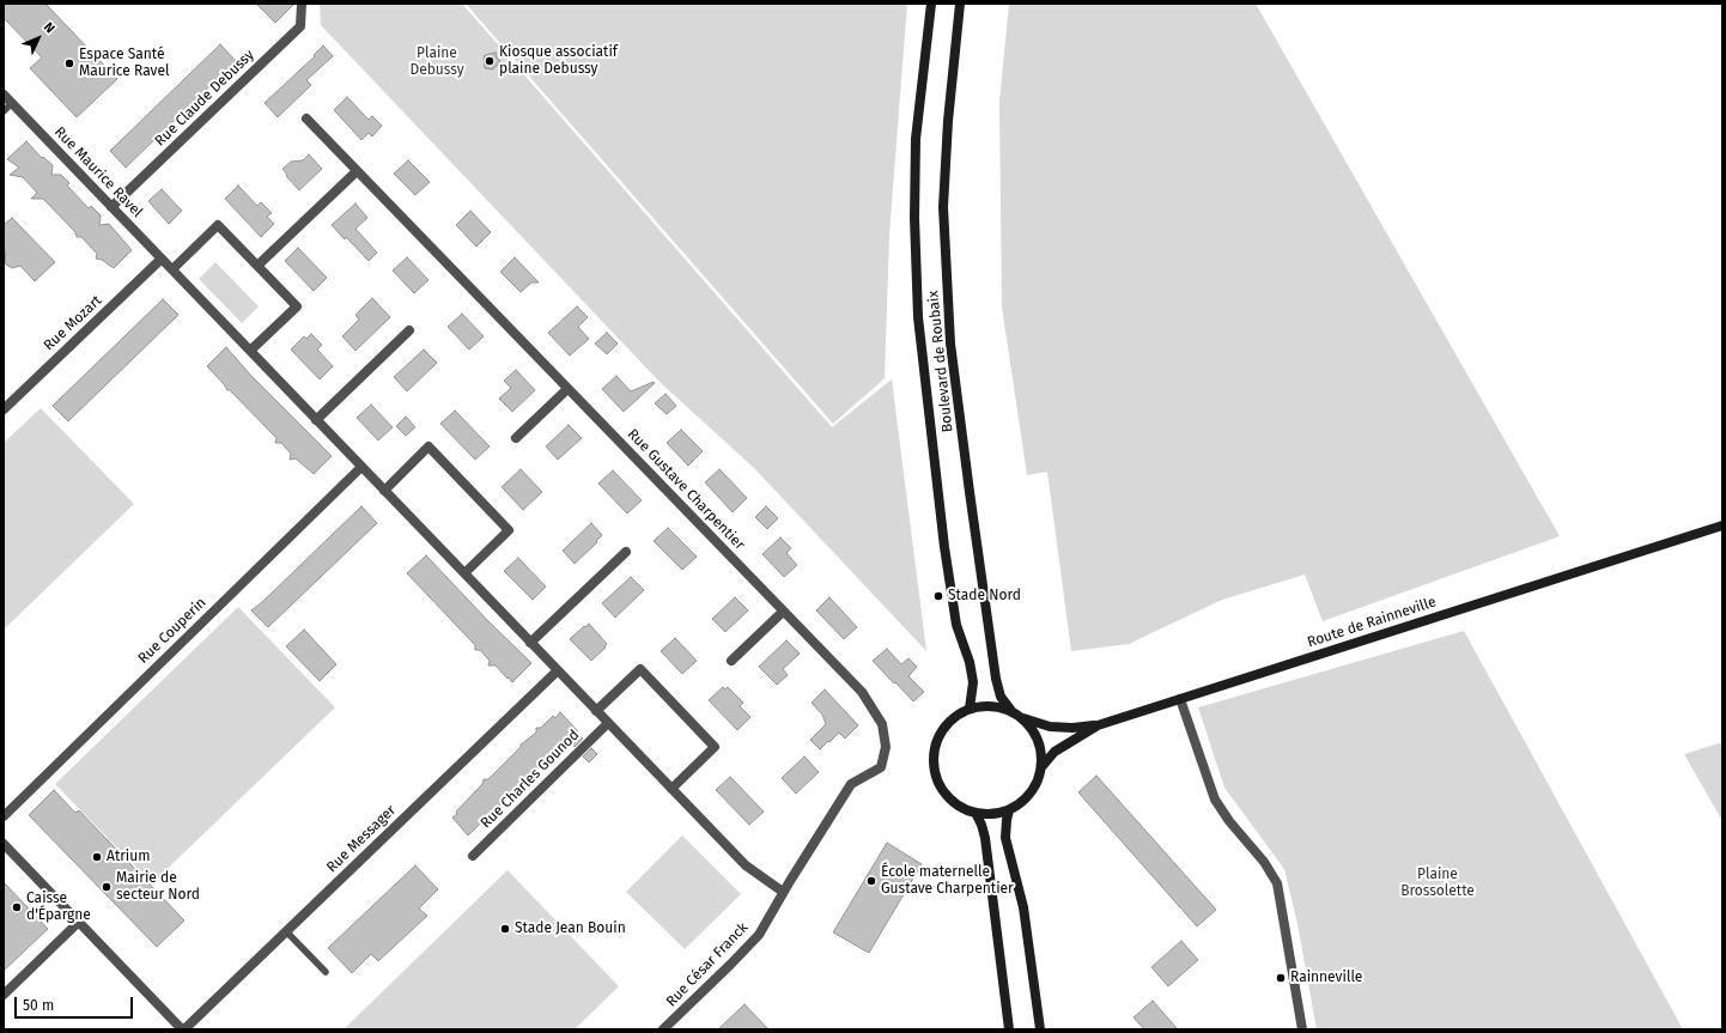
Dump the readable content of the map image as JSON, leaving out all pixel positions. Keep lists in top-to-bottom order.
{
  "streets": {
    "main road": ["Boulevard de Roubaix", "Route de Rainneville"],
    "street": [
      "Rue Claude Debussy",
      "Rue Maurice Ravel",
      "Rue Mozart",
      "Rue Gustave Charpentier",
      "Rue Couperin",
      "Rue Charles Gounod",
      "Rue Messager",
      "Rue César Franck"
    ]
  },
  "crossings": [
    ["Rue Claude Debussy", "Rue Maurice Ravel"],
    ["Rue Maurice Ravel", "Rue Mozart"],
    ["Rue Maurice Ravel", "Rue Gustave Charpentier"],
    ["Rue Maurice Ravel", "Rue Couperin"],
    ["Rue Maurice Ravel", "Rue Charles Gounod"],
    ["Rue Maurice Ravel", "Rue Messager"],
    ["Rue Maurice Ravel", "Rue César Franck"],
    ["Boulevard de Roubaix", "Route de Rainneville"],
    ["Rue Gustave Charpentier", "Rue César Franck"]
  ],
  "parks": ["Plaine Debussy", "Plaine Brossolette"],
  "places": [
    "Kiosque associatif plaine Debussy",
    "Espace Santé Maurice Ravel",
    "Stade Nord",
    "Atrium",
    "École maternelle Gustave Charpentier",
    "Mairie de secteur Nord",
    "Caisse d'Épargne",
    "Stade Jean Bouin",
    "Rainneville"
  ],
  "scale_bar": "50 m",
  "north": "top right"
}
